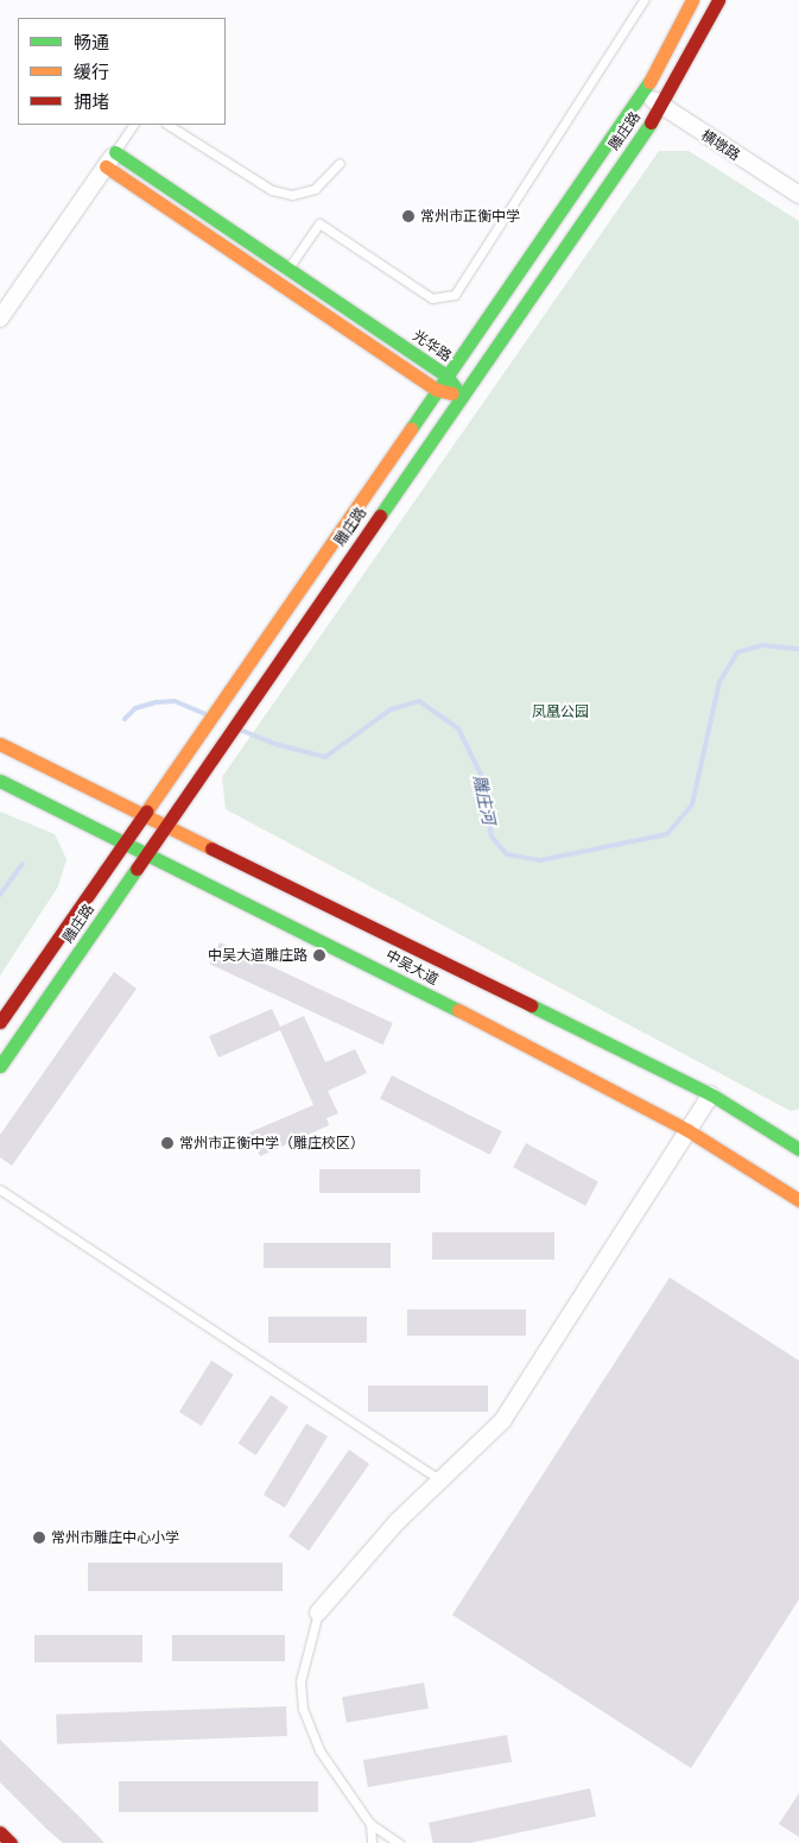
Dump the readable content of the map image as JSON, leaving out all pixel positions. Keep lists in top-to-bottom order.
{
  "streets": {
    "main road": ["雕庄路", "光华路", "中吴大道"],
    "street": ["横墩路"]
  },
  "crossings": [
    ["雕庄路", "横墩路"],
    ["雕庄路", "光华路"],
    ["雕庄路", "中吴大道"]
  ],
  "water": ["雕庄河"],
  "parks": ["凤凰公园"],
  "places": [
    "常州市正衡中学",
    "中吴大道雕庄路",
    "常州市正衡中学（雕庄校区）",
    "常州市雕庄中心小学"
  ],
  "legend": ["畅通", "缓行", "拥堵"]
}
